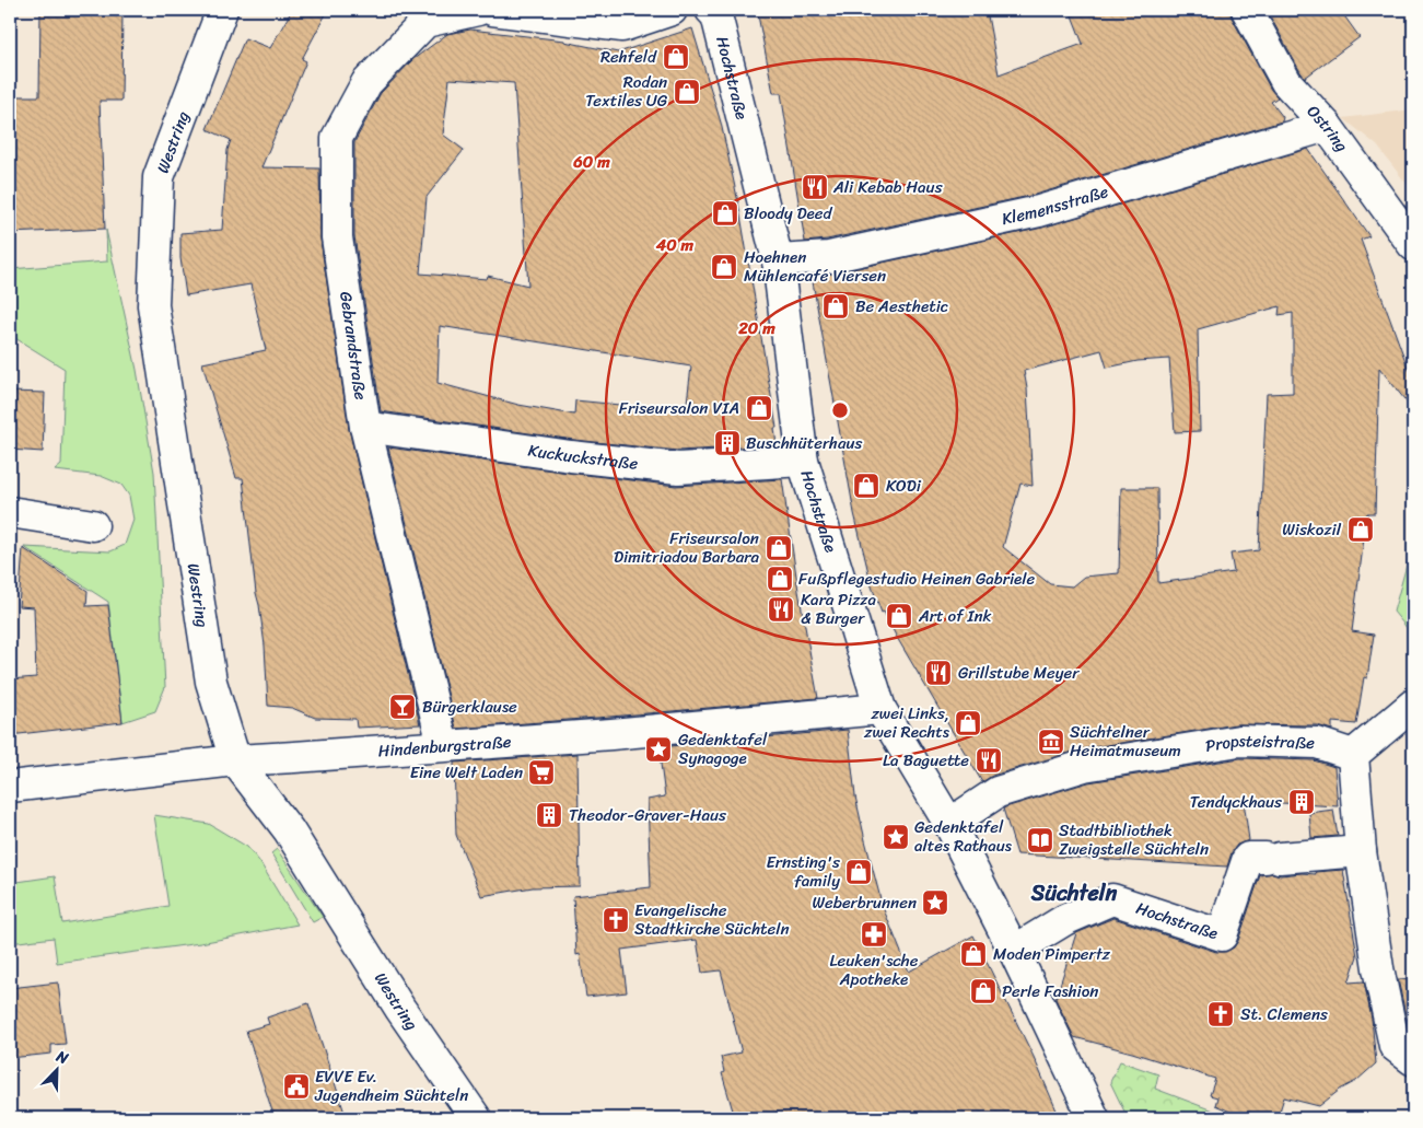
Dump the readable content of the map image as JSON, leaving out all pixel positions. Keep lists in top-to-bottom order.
{
  "streets": {
    "street": [
      "Hochstraße",
      "Ostring",
      "Westring",
      "Klemensstraße",
      "Gebrandstraße",
      "Kuckuckstraße",
      "Hindenburgstraße",
      "Propsteistraße"
    ]
  },
  "crossings": [
    ["Hochstraße", "Klemensstraße"],
    ["Hochstraße", "Kuckuckstraße"],
    ["Hochstraße", "Hindenburgstraße"],
    ["Hochstraße", "Propsteistraße"],
    ["Ostring", "Klemensstraße"],
    ["Westring", "Hindenburgstraße"],
    ["Gebrandstraße", "Kuckuckstraße"],
    ["Gebrandstraße", "Hindenburgstraße"]
  ],
  "districts": ["Süchteln"],
  "places": {
    "shop": [
      "Rehfeld",
      "Rodan Textiles UG",
      "Bloody Deed",
      "Hoehnen Mühlencafé Viersen",
      "Be Aesthetic",
      "Friseursalon VIA",
      "KODi",
      "Wiskozil",
      "Friseursalon Dimitriadou Barbara",
      "Fußpflegestudio Heinen Gabriele",
      "Art of Ink",
      "zwei Links, zwei Rechts",
      "Ernsting's family",
      "Moden Pimpertz",
      "Perle Fashion"
    ],
    "restaurant": [
      "Ali Kebab Haus",
      "Kara Pizza & Burger",
      "Grillstube Meyer",
      "La Baguette"
    ],
    "building": ["Buschhüterhaus", "Tendyckhaus", "Theodor-Graver-Haus"],
    "bar": ["Bürgerklause"],
    "museum": ["Süchtelner Heimatmuseum"],
    "place": ["Gedenktafel Synagoge", "Gedenktafel altes Rathaus", "Weberbrunnen"],
    "supermarket": ["Eine Welt Laden"],
    "library": ["Stadtbibliothek Zweigstelle Süchteln"],
    "church": ["Evangelische Stadtkirche Süchteln", "St. Clemens"],
    "pharmacy": ["Leuken'sche Apotheke"],
    "public building": ["EVVE Ev. Jugendheim Süchteln"]
  },
  "north": "top right",
  "rings": ["60 m", "40 m", "20 m"]
}
